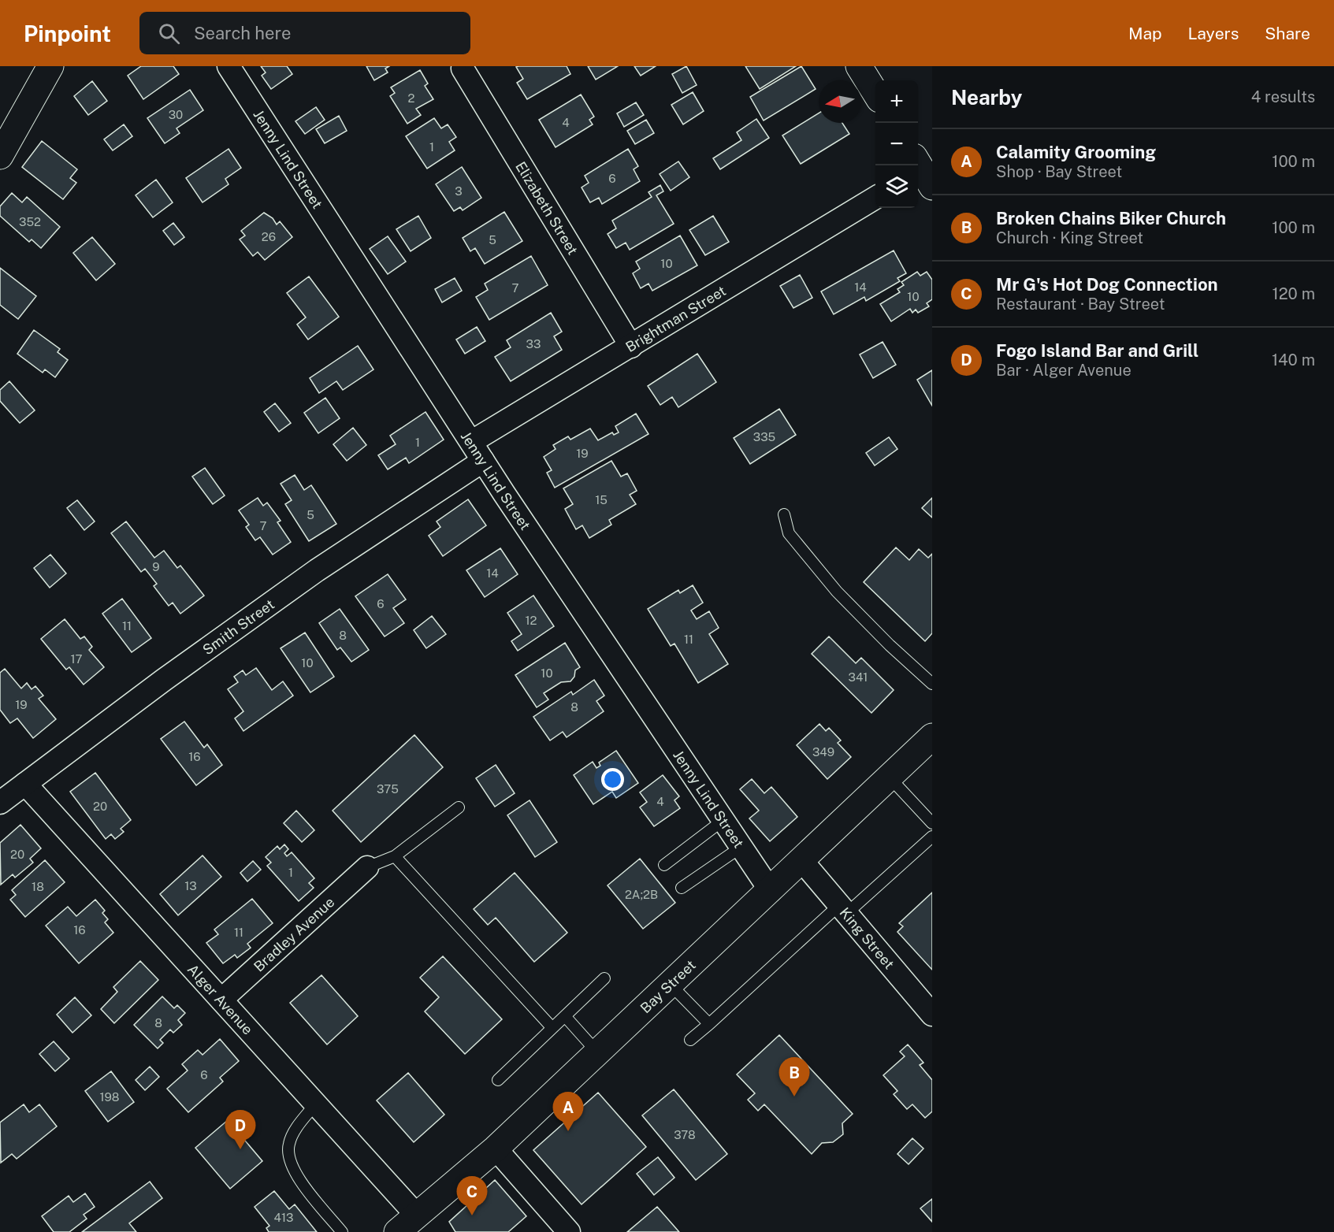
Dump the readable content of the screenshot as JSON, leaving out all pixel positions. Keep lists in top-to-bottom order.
{
  "streets": {
    "main road": ["Bay Street"],
    "street": [
      "Jenny Lind Street",
      "Elizabeth Street",
      "Brightman Street",
      "Smith Street",
      "Bradley Avenue",
      "King Street",
      "Alger Avenue"
    ]
  },
  "crossings": [
    ["Jenny Lind Street", "Brightman Street"],
    ["Jenny Lind Street", "Smith Street"],
    ["Jenny Lind Street", "Bay Street"],
    ["Elizabeth Street", "Brightman Street"],
    ["Brightman Street", "Smith Street"],
    ["Smith Street", "Alger Avenue"],
    ["Bradley Avenue", "Alger Avenue"],
    ["King Street", "Bay Street"],
    ["Bay Street", "Alger Avenue"]
  ],
  "house_numbers": [
    "2",
    "30",
    "4",
    "1",
    "6",
    "3",
    "352",
    "26",
    "5",
    "10",
    "14",
    "7",
    "10",
    "33",
    "335",
    "1",
    "19",
    "15",
    "5",
    "7",
    "9",
    "14",
    "6",
    "12",
    "11",
    "8",
    "11",
    "17",
    "10",
    "10",
    "341",
    "19",
    "8",
    "349",
    "16",
    "375",
    "4",
    "20",
    "20",
    "1",
    "13",
    "18",
    "2A;2B",
    "16",
    "11",
    "8",
    "6",
    "198",
    "378",
    "413"
  ],
  "north": "left",
  "page": {
    "header": "Pinpoint",
    "search": "Search here",
    "nav": ["Map", "Layers", "Share"],
    "heading": ["Nearby", "4 results"],
    "map_buttons": ["+", "−"],
    "list": [
      {
        "mark": "A",
        "name": "Calamity Grooming",
        "note": "Shop · Bay Street",
        "value": "100 m"
      },
      {
        "mark": "B",
        "name": "Broken Chains Biker Church",
        "note": "Church · King Street",
        "value": "100 m"
      },
      {
        "mark": "C",
        "name": "Mr G's Hot Dog Connection",
        "note": "Restaurant · Bay Street",
        "value": "120 m"
      },
      {
        "mark": "D",
        "name": "Fogo Island Bar and Grill",
        "note": "Bar · Alger Avenue",
        "value": "140 m"
      }
    ],
    "pins": [
      "B",
      "A",
      "D",
      "C"
    ]
  }
}
